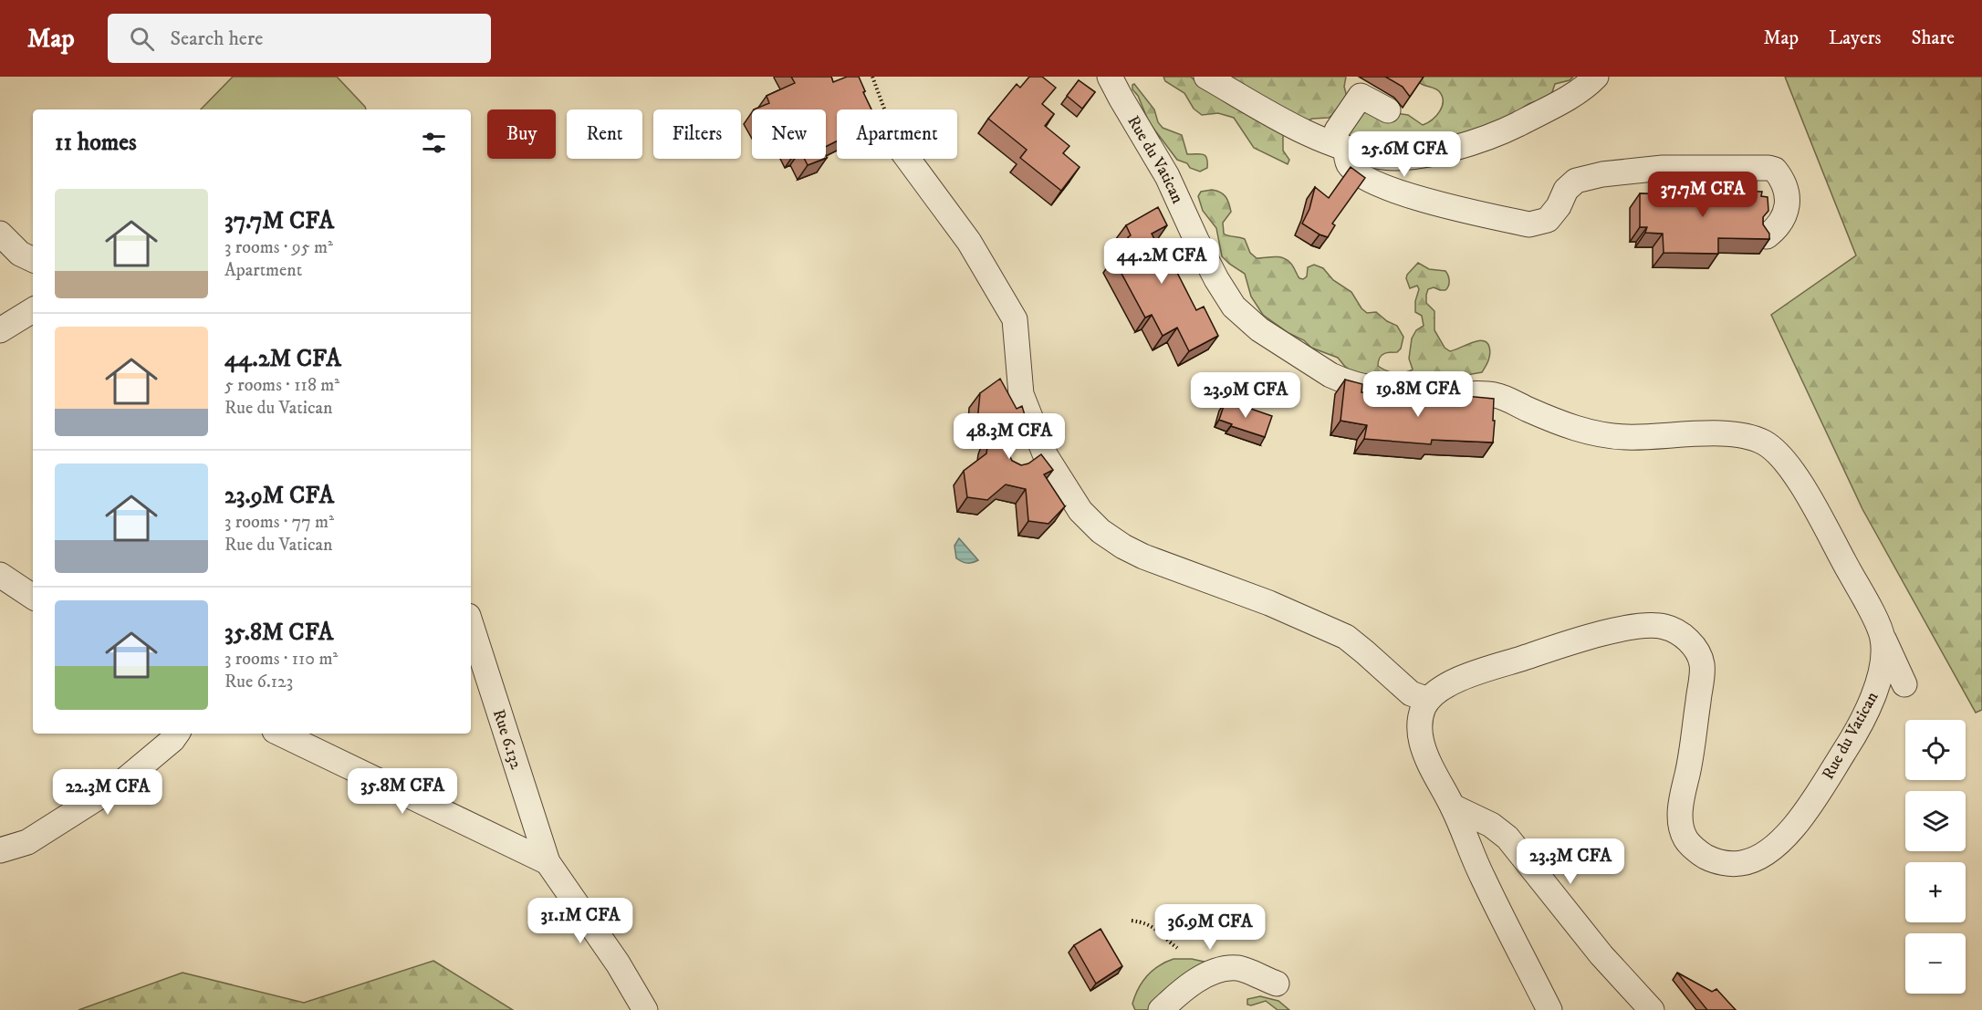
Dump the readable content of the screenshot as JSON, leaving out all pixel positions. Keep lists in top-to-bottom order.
{
  "streets": {
    "street": ["Rue du Vatican", "Rue 6.132"]
  },
  "page": {
    "header": "Map",
    "search": "Search here",
    "nav": ["Map", "Layers", "Share"],
    "chip": [
      "Buy",
      "Rent",
      "Filters",
      "New",
      "Apartment"
    ],
    "heading": "11 homes",
    "price": [
      "25.6M CFA",
      "37.7M CFA",
      "44.2M CFA",
      "19.8M CFA",
      "23.9M CFA",
      "48.3M CFA",
      "35.8M CFA",
      "22.3M CFA",
      "23.3M CFA",
      "31.1M CFA",
      "36.9M CFA"
    ],
    "list": [
      {
        "name": "37.7M CFA",
        "note": "3 rooms · 95 m² · Apartment"
      },
      {
        "name": "44.2M CFA",
        "note": "5 rooms · 118 m² · Rue du Vatican"
      },
      {
        "name": "23.9M CFA",
        "note": "3 rooms · 77 m² · Rue du Vatican"
      },
      {
        "name": "35.8M CFA",
        "note": "3 rooms · 110 m² · Rue 6.123"
      }
    ],
    "map_buttons": ["+", "−"]
  }
}
